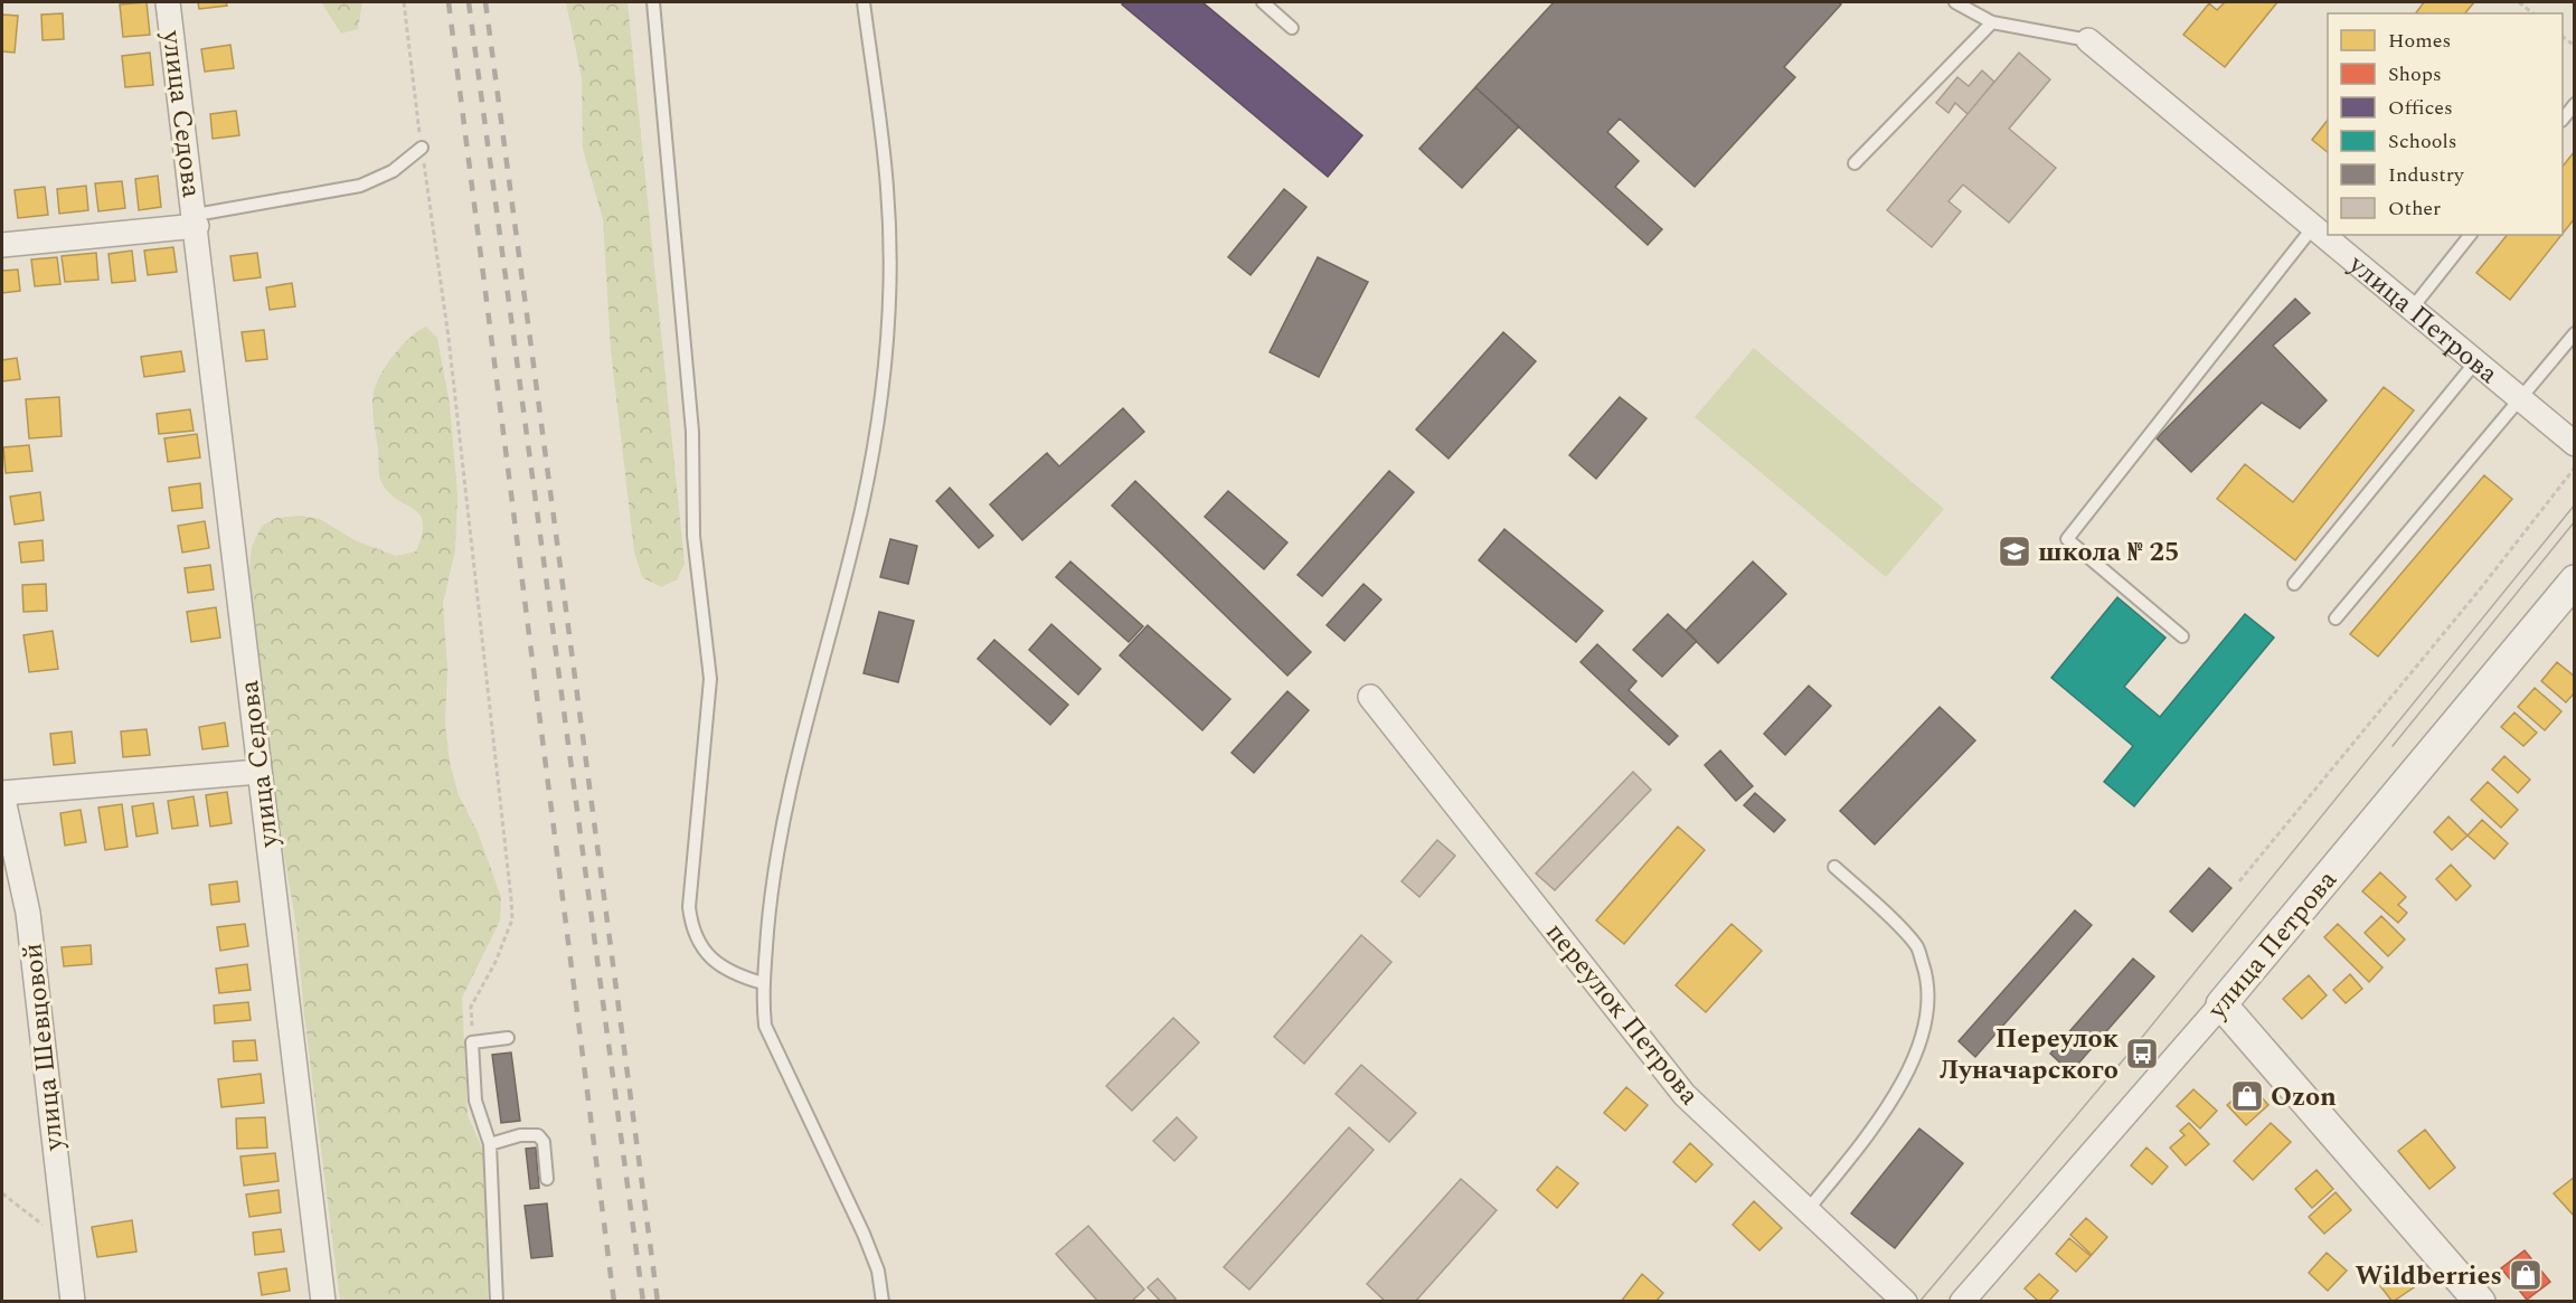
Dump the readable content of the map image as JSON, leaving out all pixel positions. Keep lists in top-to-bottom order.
{
  "streets": {
    "street": [
      "улица Седова",
      "улица Петрова",
      "переулок Петрова",
      "улица Шевцовой"
    ]
  },
  "places": {
    "school or university": ["школа № 25"],
    "bus stop": ["Переулок Луначарского"],
    "shop": ["Ozon", "Wildberries"]
  },
  "legend": [
    "Homes",
    "Shops",
    "Offices",
    "Schools",
    "Industry",
    "Other"
  ]
}
